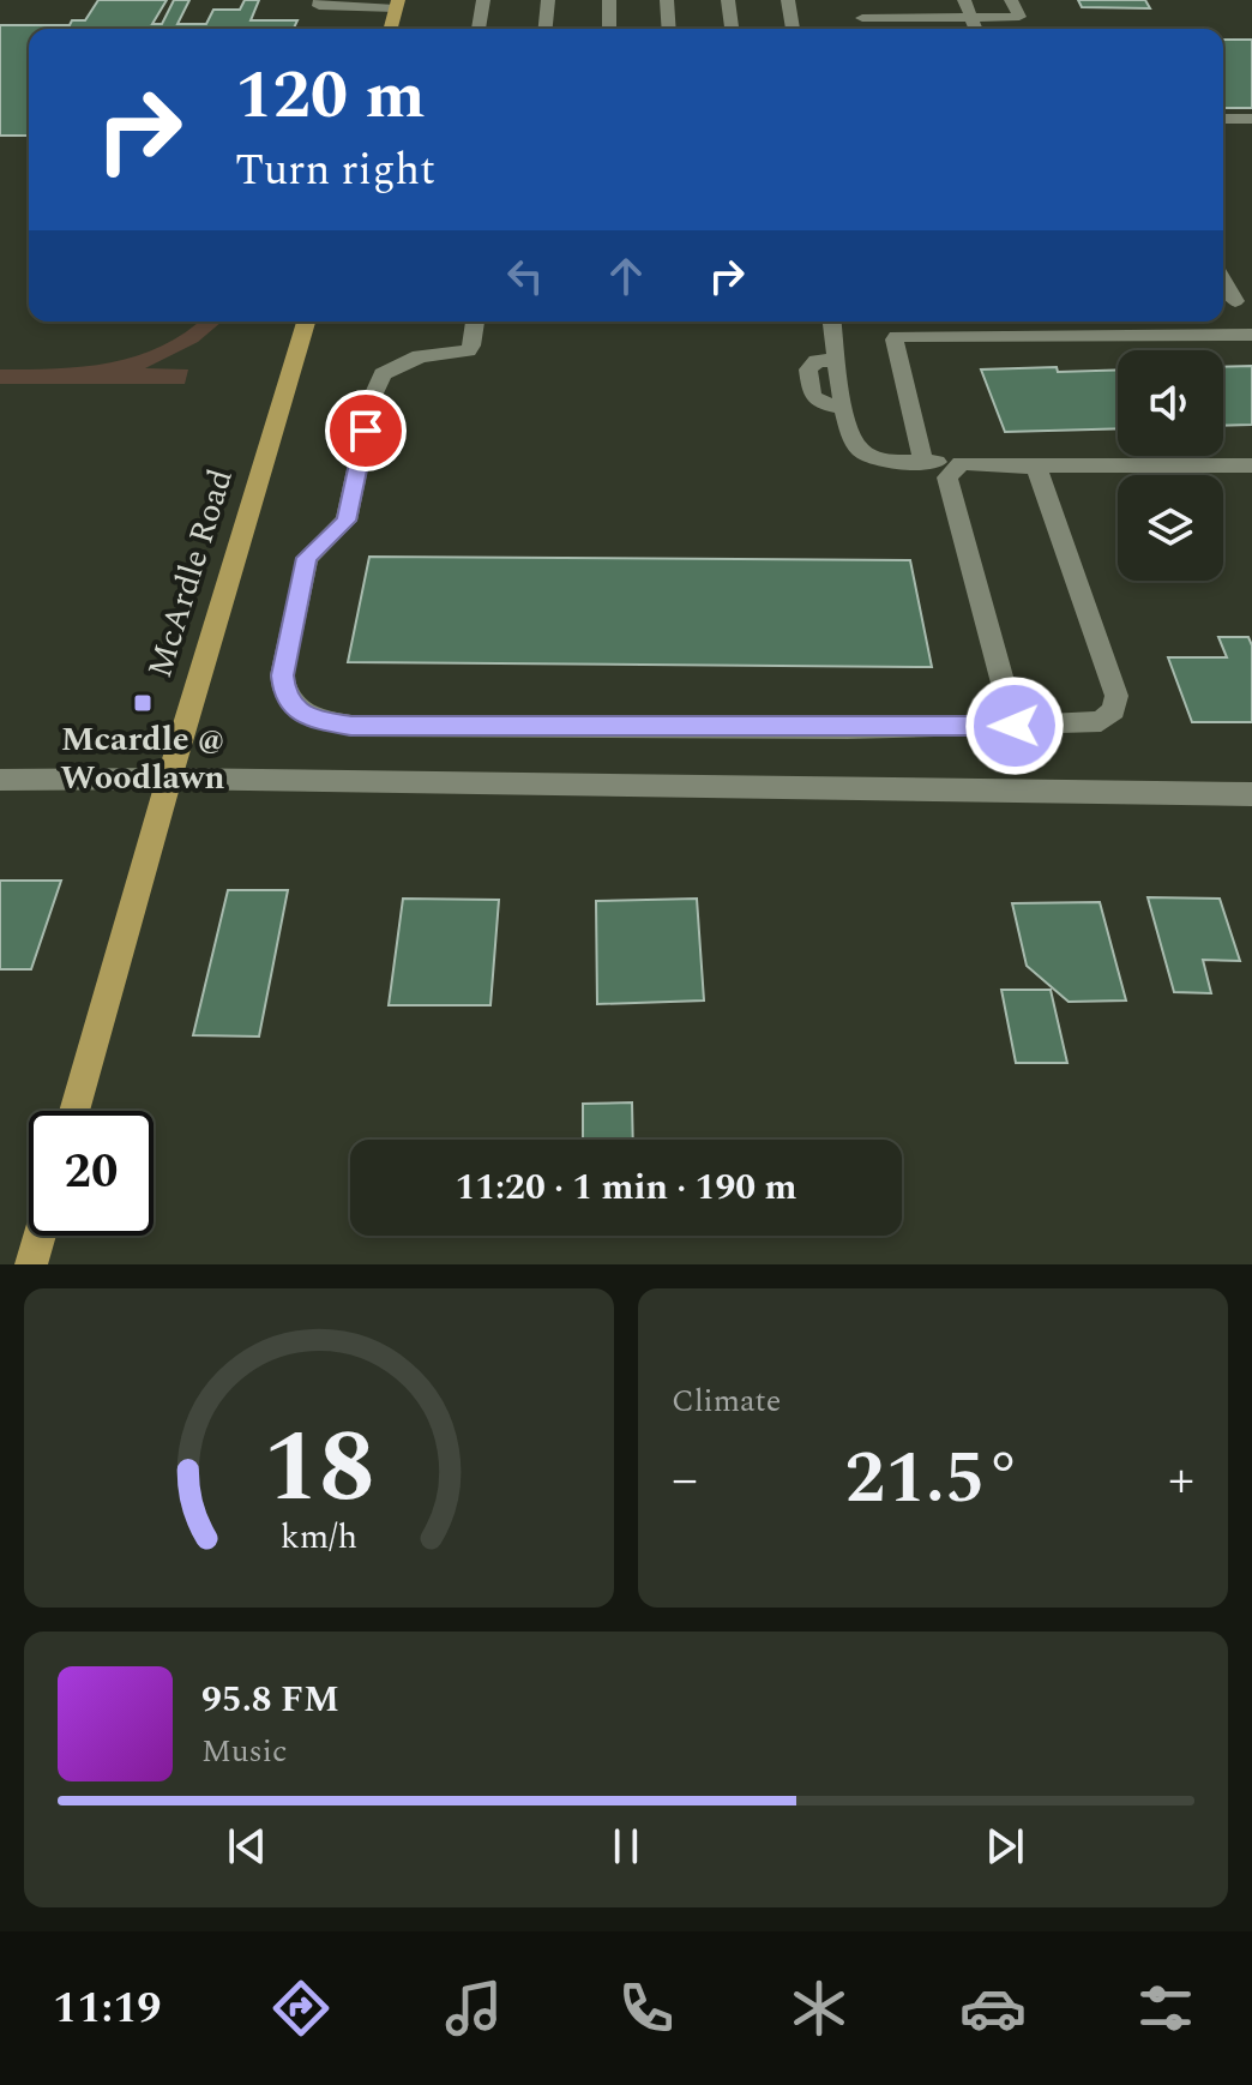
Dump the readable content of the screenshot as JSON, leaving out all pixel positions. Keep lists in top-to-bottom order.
{
  "streets": {
    "main road": ["McArdle Road"]
  },
  "places": {
    "transit": ["Mcardle @ Woodlawn"]
  },
  "page": {
    "turn": ["120 m", "Turn right"],
    "limit": "20",
    "trip": "11:20 · 1 min · 190 m",
    "tile": "Climate",
    "heat": ["−", "21.5°", "+"],
    "song": ["95.8 FM", "Music"],
    "tabs": "11:19",
    "gauge": ["18", "km/h"]
  }
}
